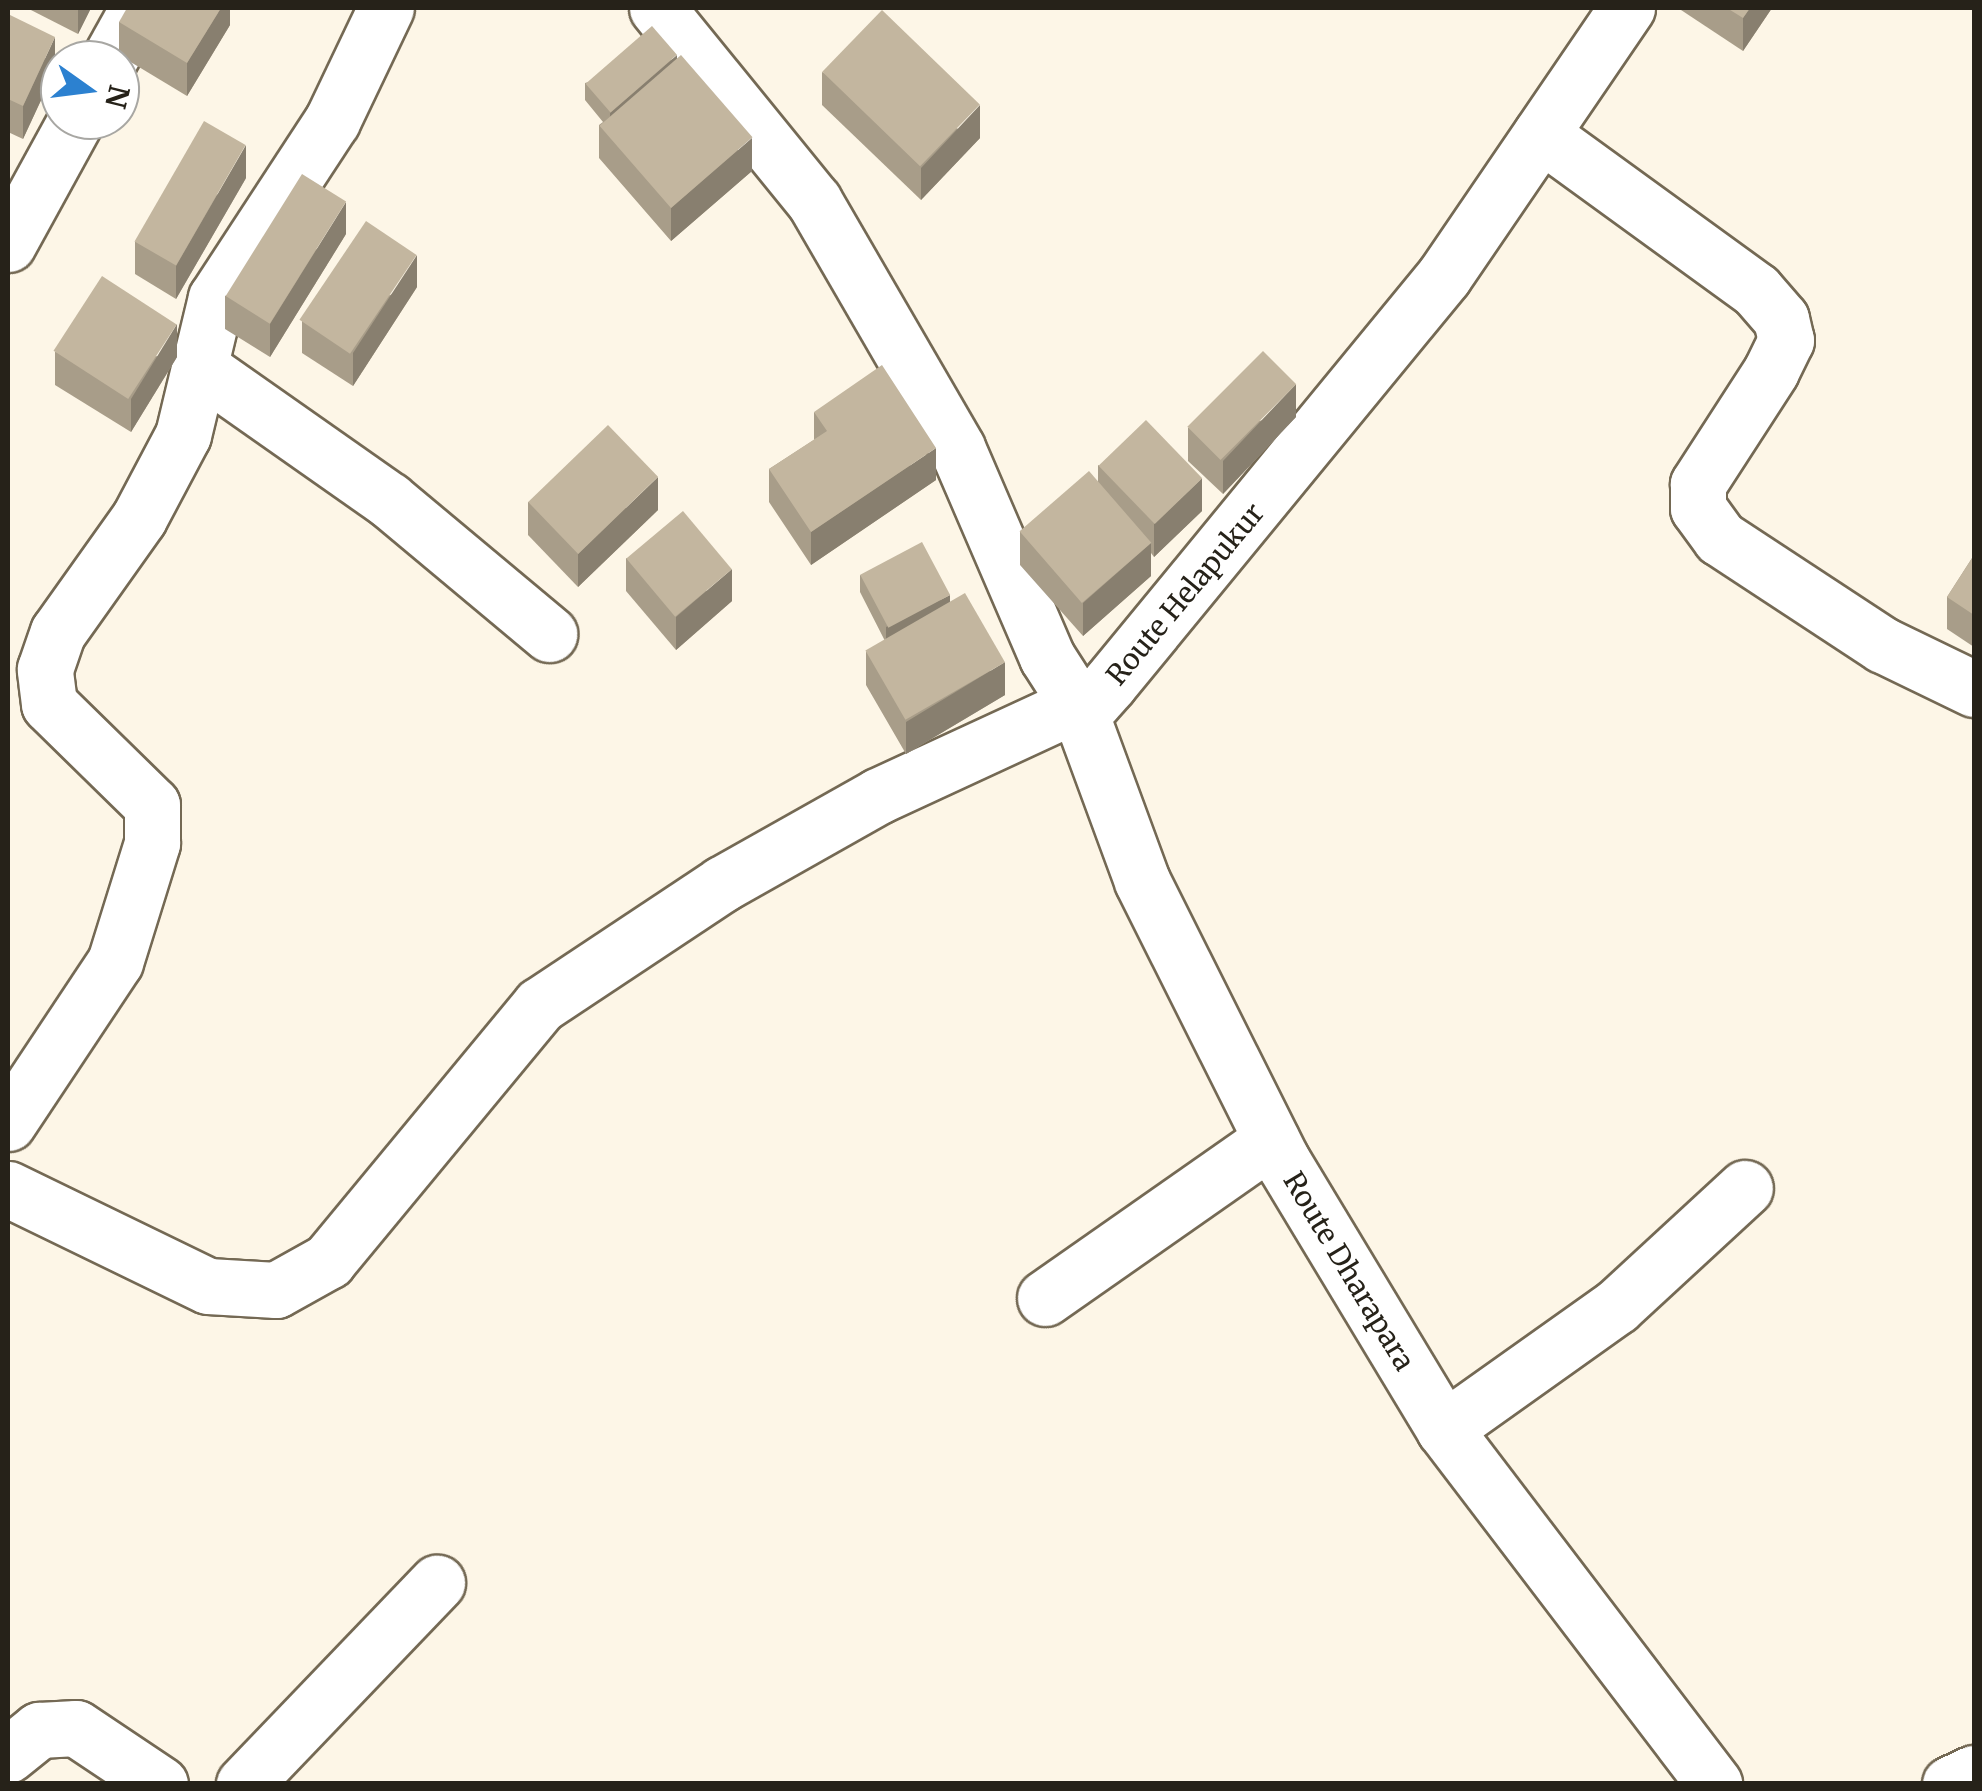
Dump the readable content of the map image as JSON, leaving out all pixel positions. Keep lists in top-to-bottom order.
{
  "streets": {
    "street": ["Route Helapukur", "Route Dharapara"]
  },
  "crossings": [
    ["Route Helapukur", "Route Dharapara"]
  ],
  "north": "right"
}
